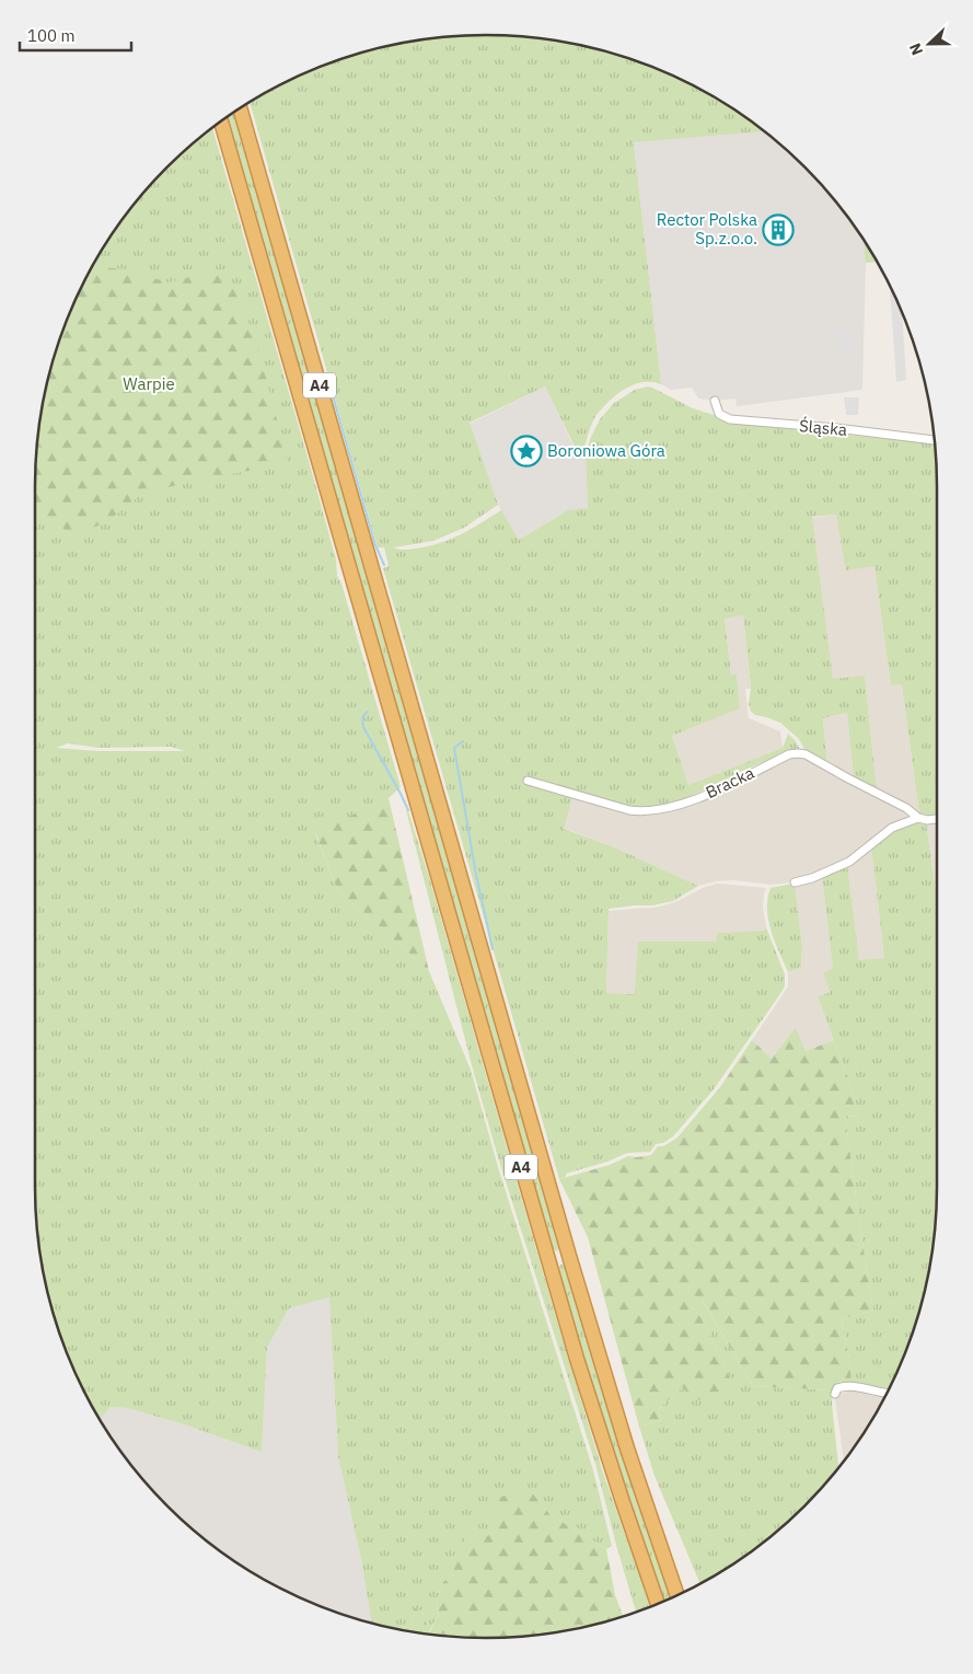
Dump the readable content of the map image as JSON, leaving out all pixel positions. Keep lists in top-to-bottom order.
{
  "streets": {
    "highway": ["A4"],
    "street": ["Śląska", "Bracka"]
  },
  "parks": ["Warpie"],
  "places": {
    "building": ["Rector Polska Sp.z.o.o."],
    "place": ["Boroniowa Góra"]
  },
  "scale_bar": "100 m",
  "north": "left"
}
